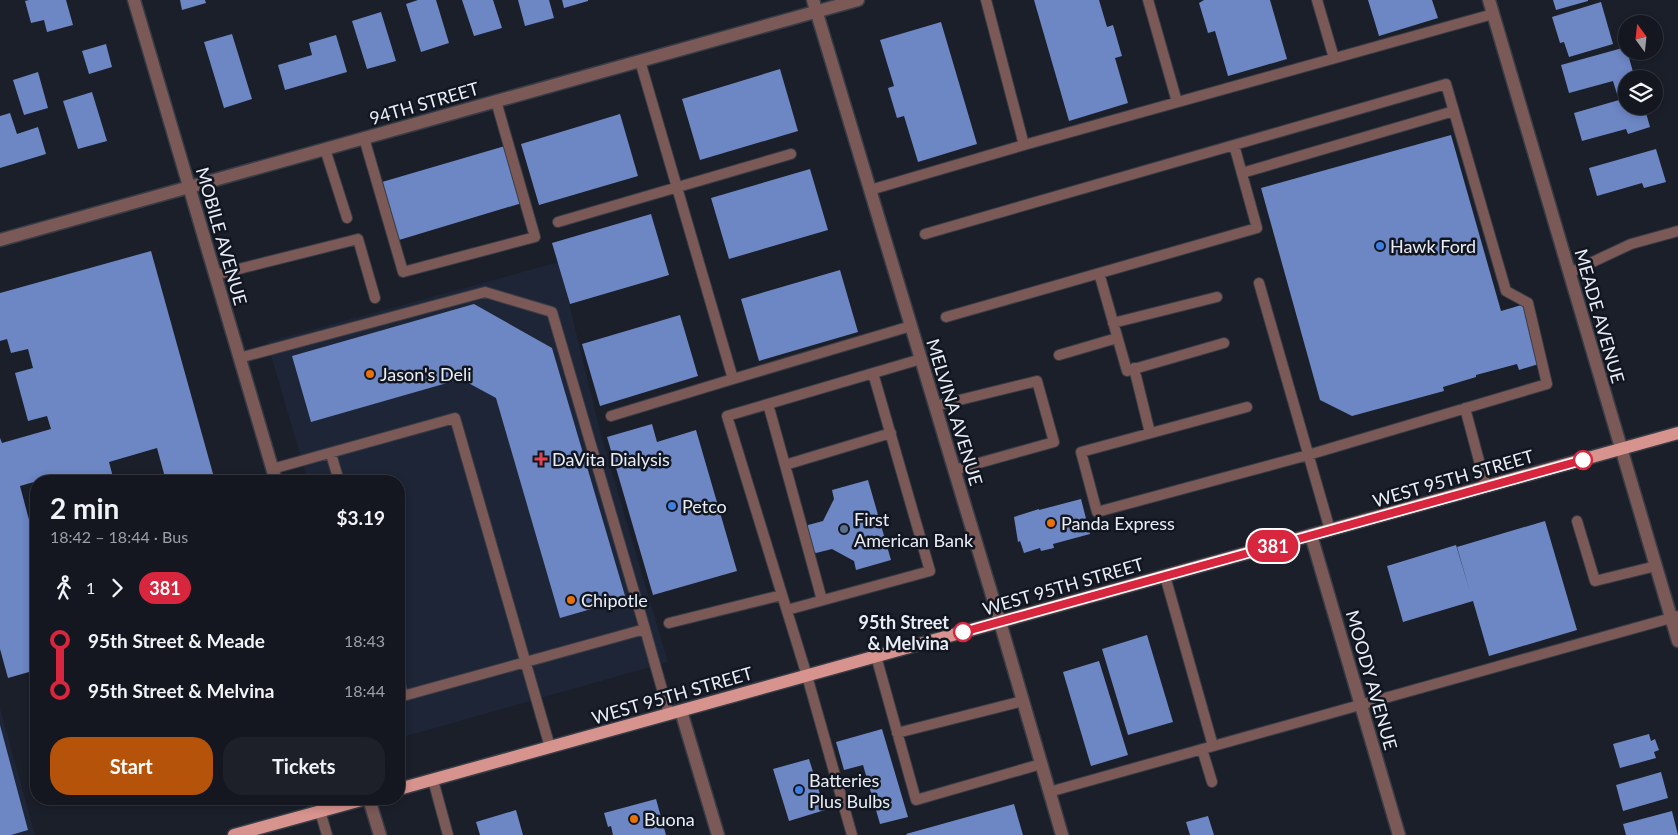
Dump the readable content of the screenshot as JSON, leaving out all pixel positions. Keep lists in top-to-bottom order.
{
  "streets": {
    "main road": ["WEST 95TH STREET"],
    "street": [
      "94TH STREET",
      "MOBILE AVENUE",
      "MEADE AVENUE",
      "MELVINA AVENUE",
      "MOODY AVENUE"
    ]
  },
  "crossings": [
    ["94TH STREET", "MOBILE AVENUE"],
    ["94TH STREET", "MELVINA AVENUE"],
    ["MEADE AVENUE", "WEST 95TH STREET"],
    ["MELVINA AVENUE", "WEST 95TH STREET"],
    ["WEST 95TH STREET", "MOODY AVENUE"]
  ],
  "places": {
    "other": [
      "Hawk Ford",
      "Jason's Deli",
      "Petco",
      "Panda Express",
      "First American Bank",
      "Chipotle",
      "95th Street & Melvina",
      "Batteries Plus Bulbs",
      "Buona"
    ],
    "health": ["DaVita Dialysis"]
  },
  "lines": ["bus line 381"],
  "north": "top",
  "page": {
    "on_map": "381",
    "heading": ["2 min", "18:42 – 18:44 · Bus", "$3.19"],
    "legs": ["1", "381"],
    "list": [
      {
        "name": "95th Street & Meade",
        "value": "18:43"
      },
      {
        "name": "95th Street & Melvina",
        "value": "18:44"
      }
    ],
    "buttons": ["Start", "Tickets"]
  }
}
